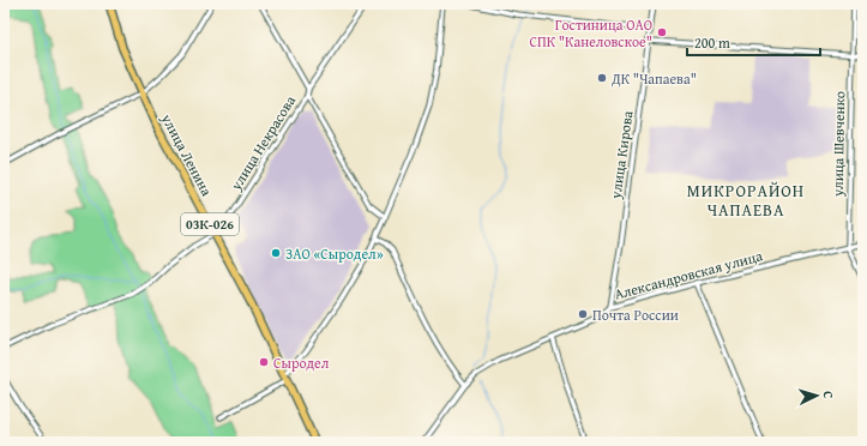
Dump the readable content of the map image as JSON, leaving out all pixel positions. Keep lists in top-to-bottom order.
{
  "streets": {
    "main road": ["улица Ленина", "03К-026"],
    "street": [
      "улица Некрасова",
      "улица Шевченко",
      "улица Кирова",
      "Александровская улица"
    ]
  },
  "crossings": [
    ["улица Некрасова", "улица Ленина"],
    ["улица Шевченко", "Александровская улица"],
    ["улица Кирова", "Александровская улица"]
  ],
  "districts": ["МИКРОРАЙОН ЧАПАЕВА"],
  "places": [
    "Гостиница ОАО СПК \"Канеловское\"",
    "ДК \"Чапаева\"",
    "ЗАО «Сыродел»",
    "Почта России",
    "Сыродел"
  ],
  "scale_bar": "200 m",
  "north": "right"
}
